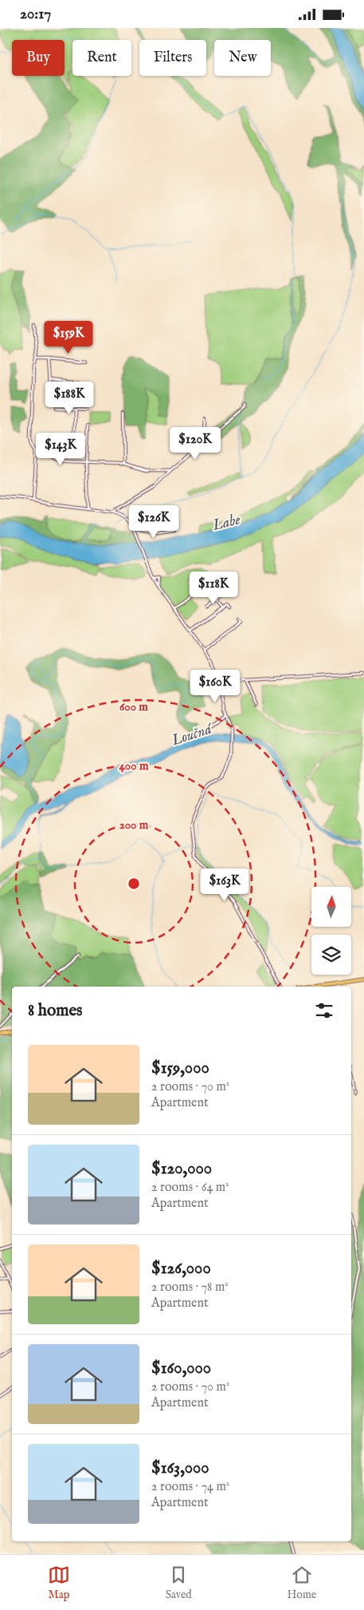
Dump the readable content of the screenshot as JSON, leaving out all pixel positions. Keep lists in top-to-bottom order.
{
  "water": ["Labe", "Loučná"],
  "north": "top",
  "page": {
    "status": "20:17",
    "chip": [
      "Buy",
      "Rent",
      "Filters",
      "New"
    ],
    "price": [
      "$159K",
      "$188K",
      "$120K",
      "$143K",
      "$126K",
      "$118K",
      "$160K",
      "$163K"
    ],
    "heading": "8 homes",
    "list": [
      {
        "name": "$159,000",
        "note": "2 rooms · 70 m² · Apartment"
      },
      {
        "name": "$120,000",
        "note": "2 rooms · 64 m² · Apartment"
      },
      {
        "name": "$126,000",
        "note": "2 rooms · 78 m² · Apartment"
      },
      {
        "name": "$160,000",
        "note": "2 rooms · 70 m² · Apartment"
      },
      {
        "name": "$163,000",
        "note": "2 rooms · 74 m² · Apartment"
      }
    ],
    "tabs": ["Map", "Saved", "Home"]
  },
  "rings": ["600 m", "400 m", "200 m"]
}
